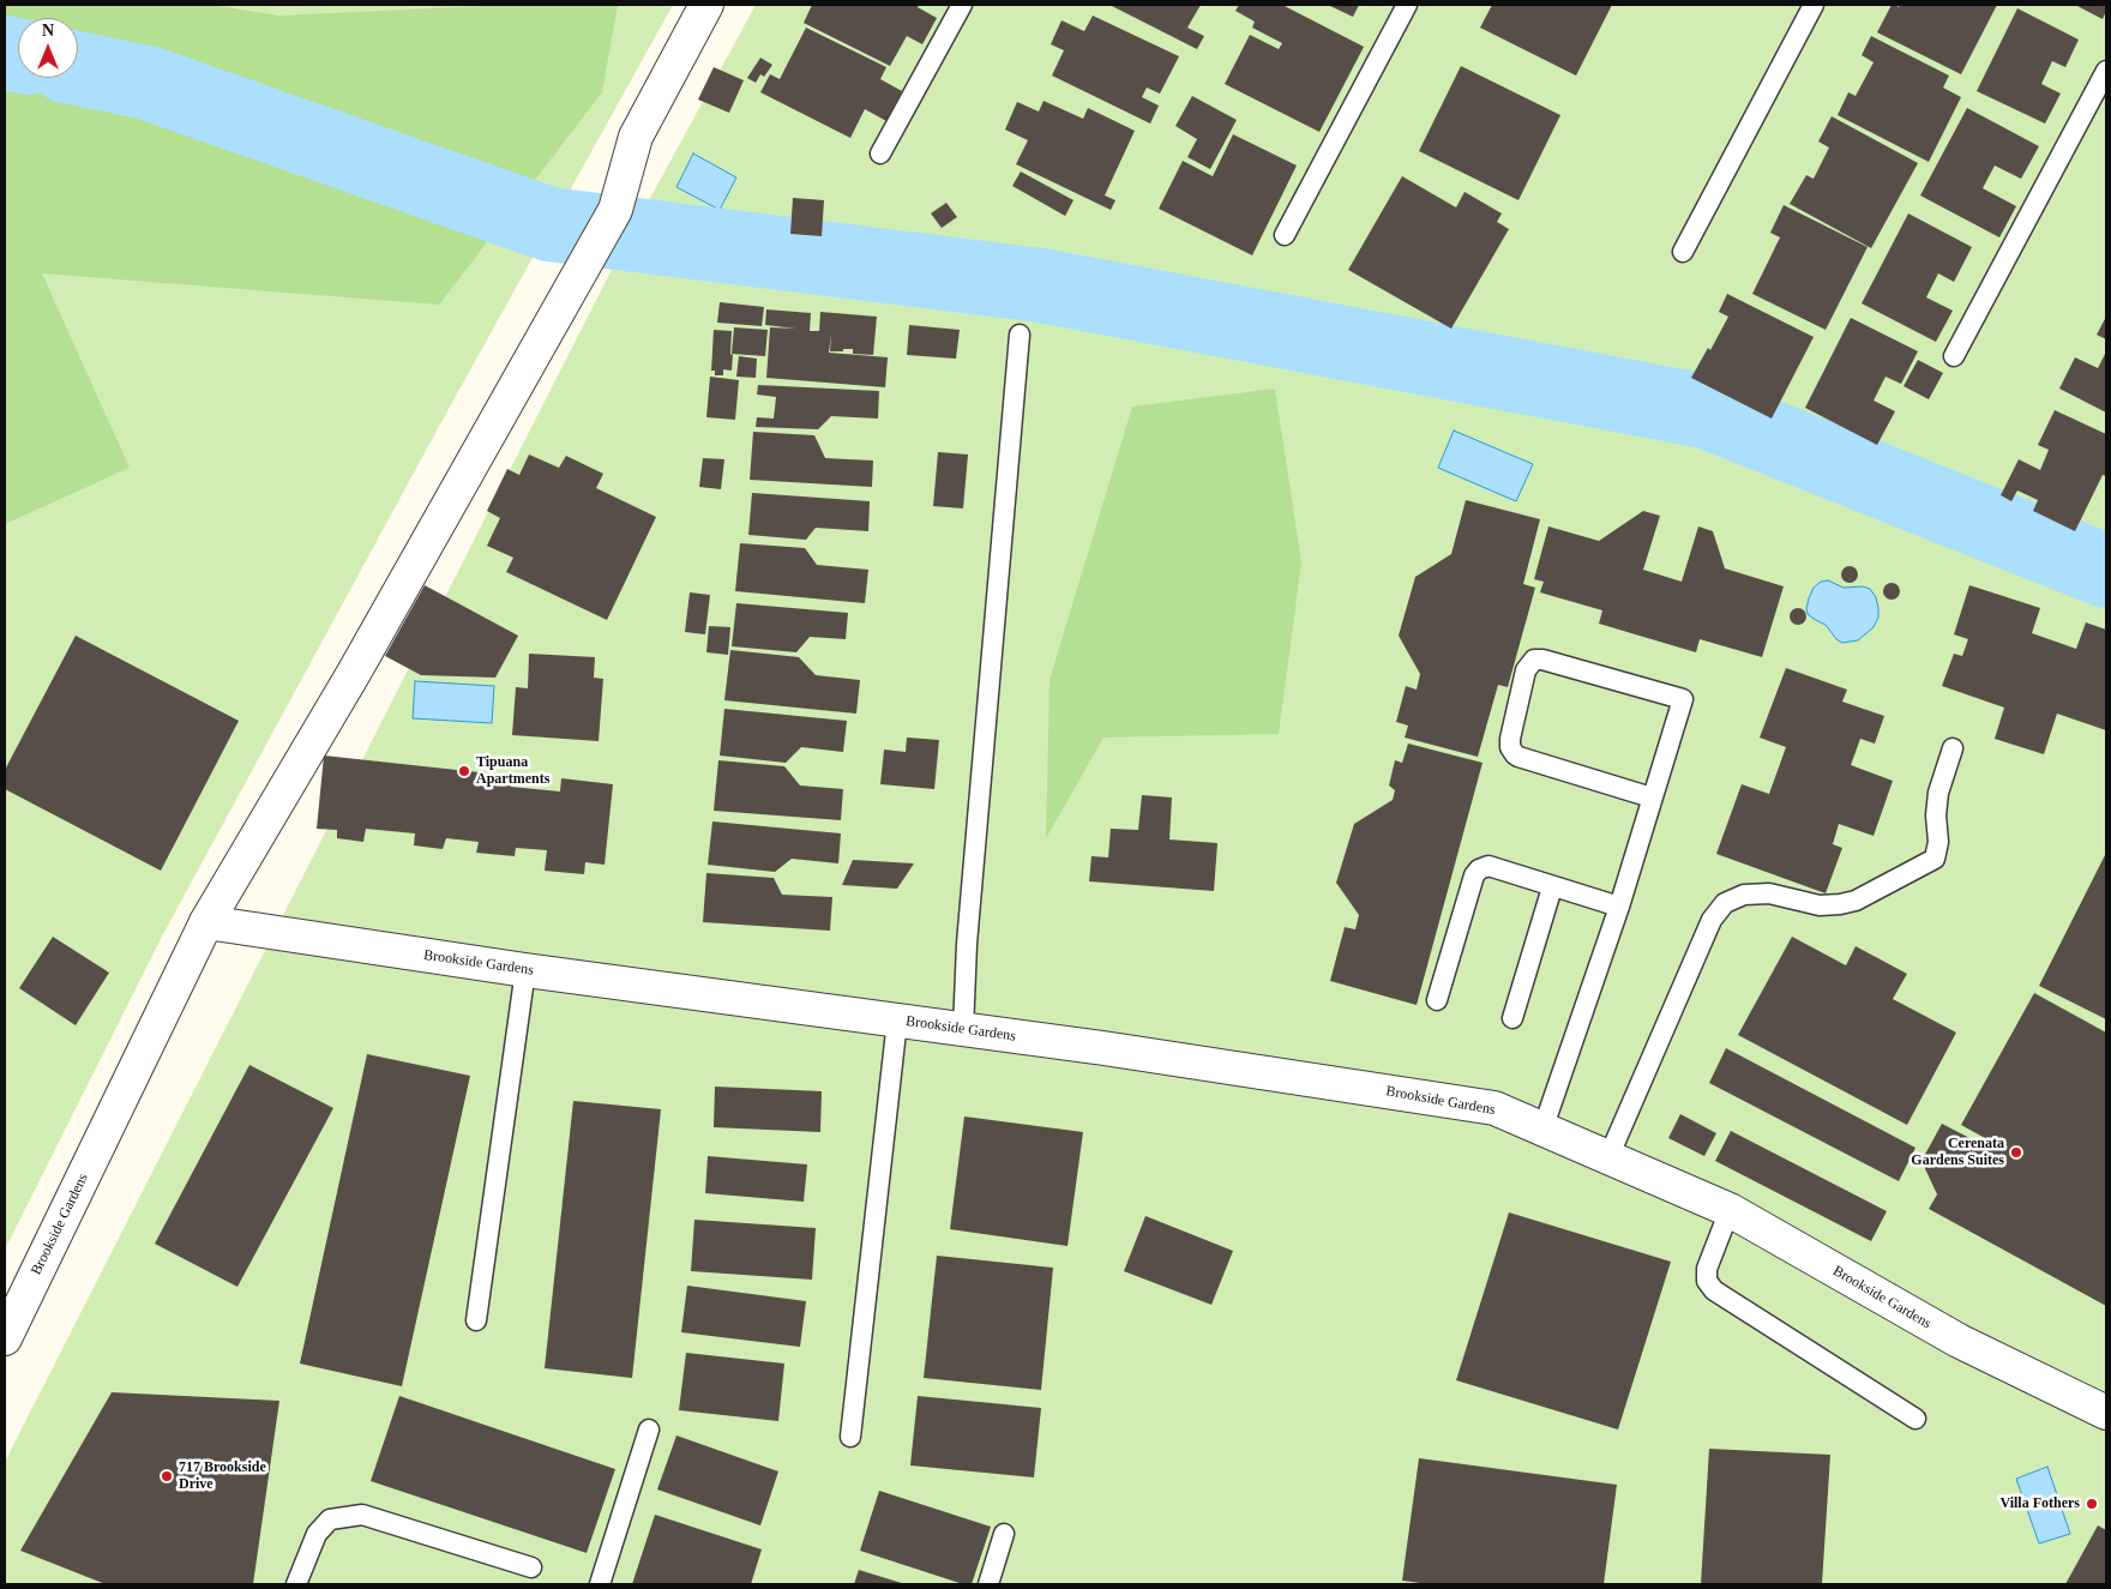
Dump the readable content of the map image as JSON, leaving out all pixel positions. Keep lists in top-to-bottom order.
{
  "streets": {
    "street": ["Brookside Gardens"]
  },
  "places": [
    "Tipuana Apartments",
    "Cerenata Gardens Suites",
    "717 Brookside Drive",
    "Villa Fothers"
  ],
  "north": "top"
}
